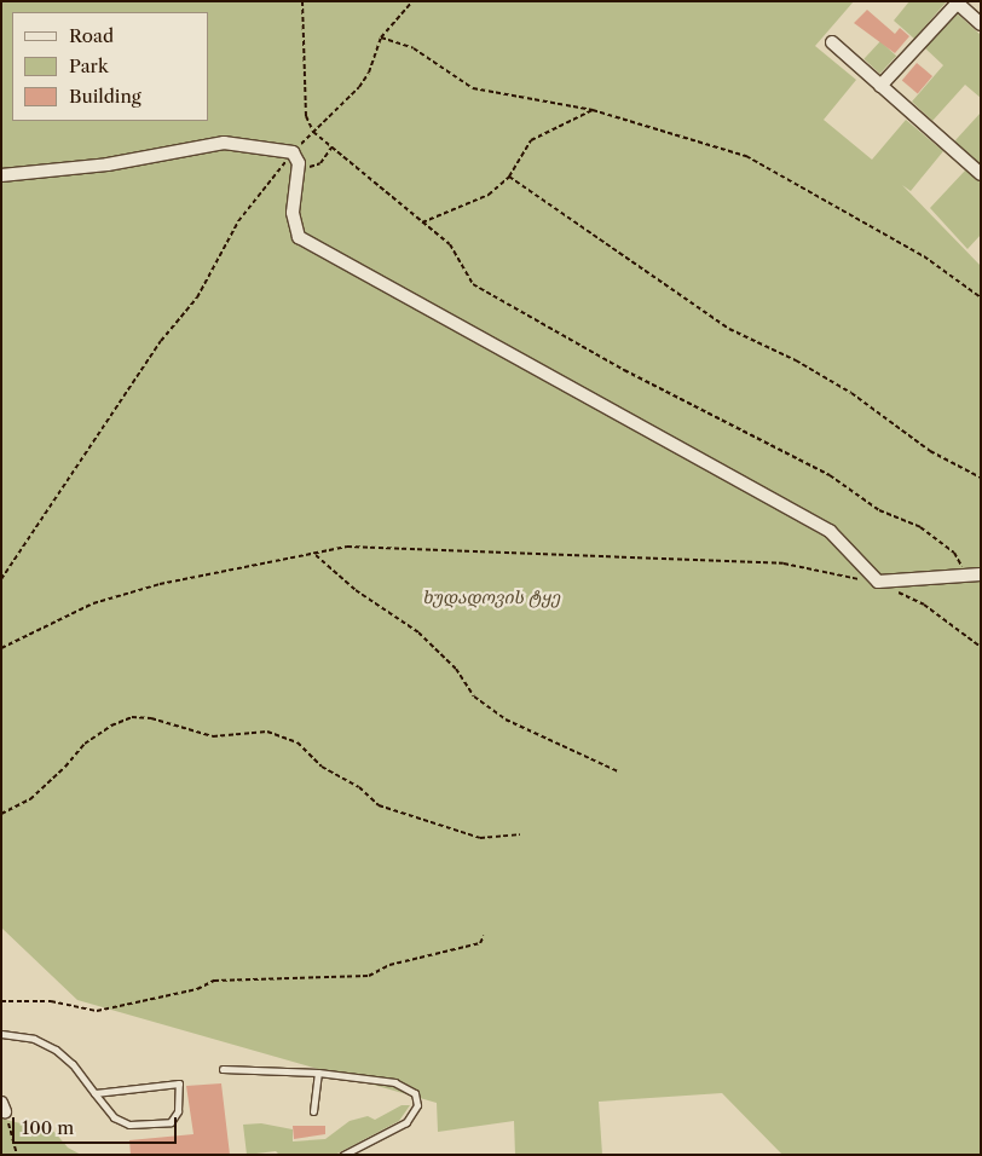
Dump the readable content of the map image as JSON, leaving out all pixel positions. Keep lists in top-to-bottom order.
{
  "parks": ["ხუდადოვის ტყე"],
  "legend": ["Road", "Park", "Building"],
  "scale_bar": "100 m"
}
